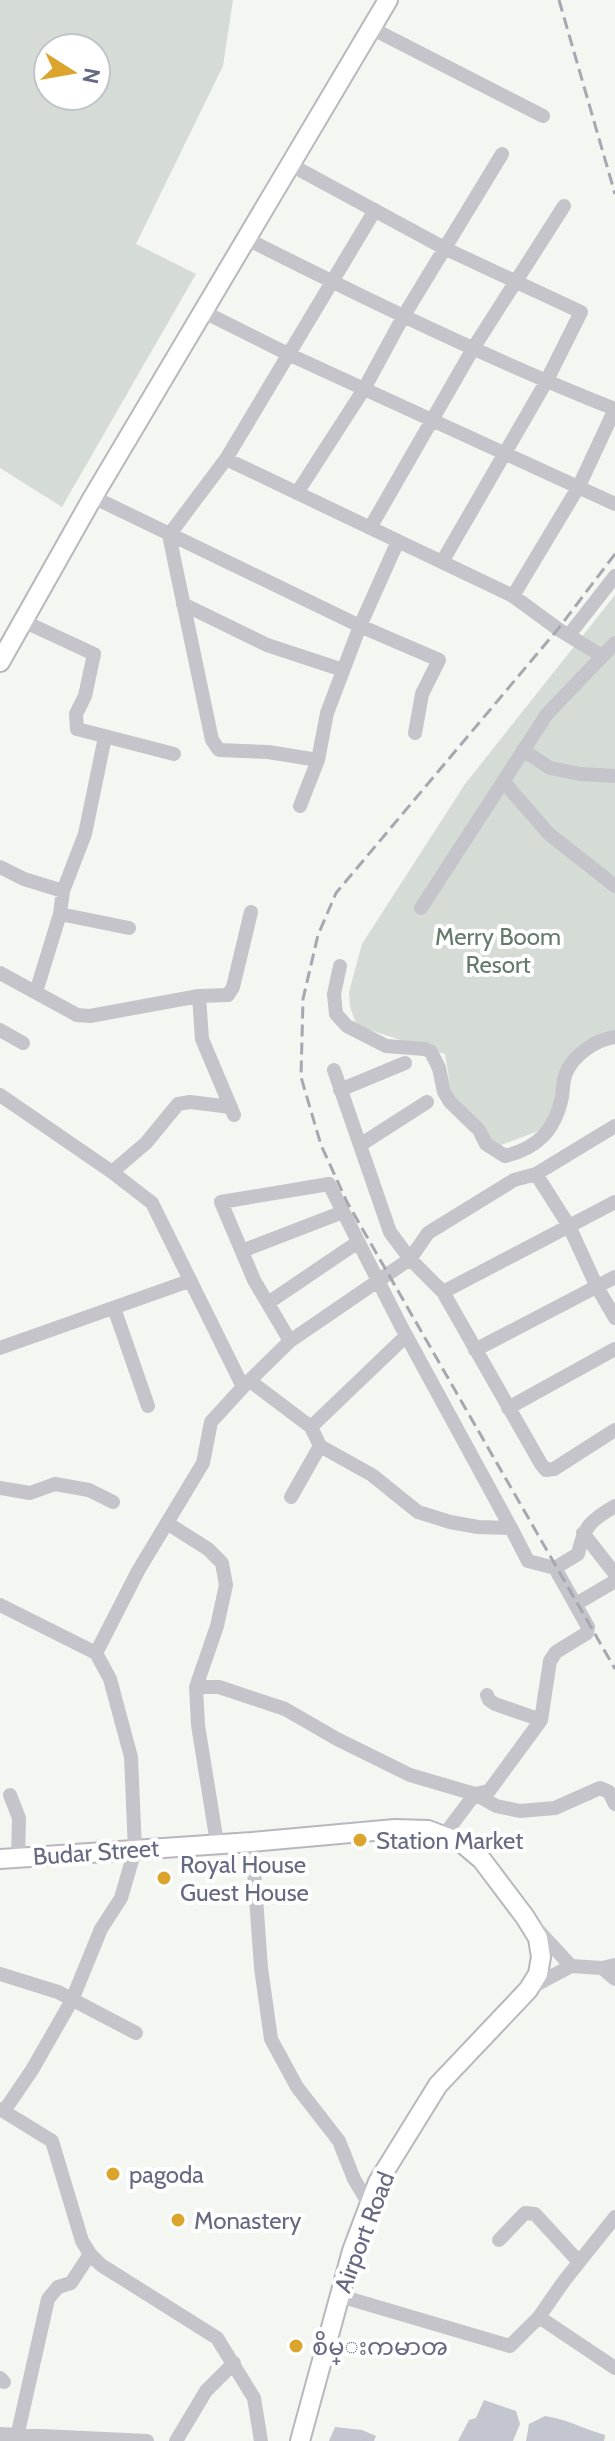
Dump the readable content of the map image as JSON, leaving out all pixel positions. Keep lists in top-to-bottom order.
{
  "streets": {
    "main road": ["Budar Street", "Airport Road"]
  },
  "crossings": [
    ["Budar Street", "Airport Road"]
  ],
  "parks": ["Merry Boom Resort"],
  "places": [
    "Station Market",
    "Royal House Guest House",
    "pagoda",
    "Monastery",
    "စိမ္းကမာၻ"
  ],
  "north": "right"
}
